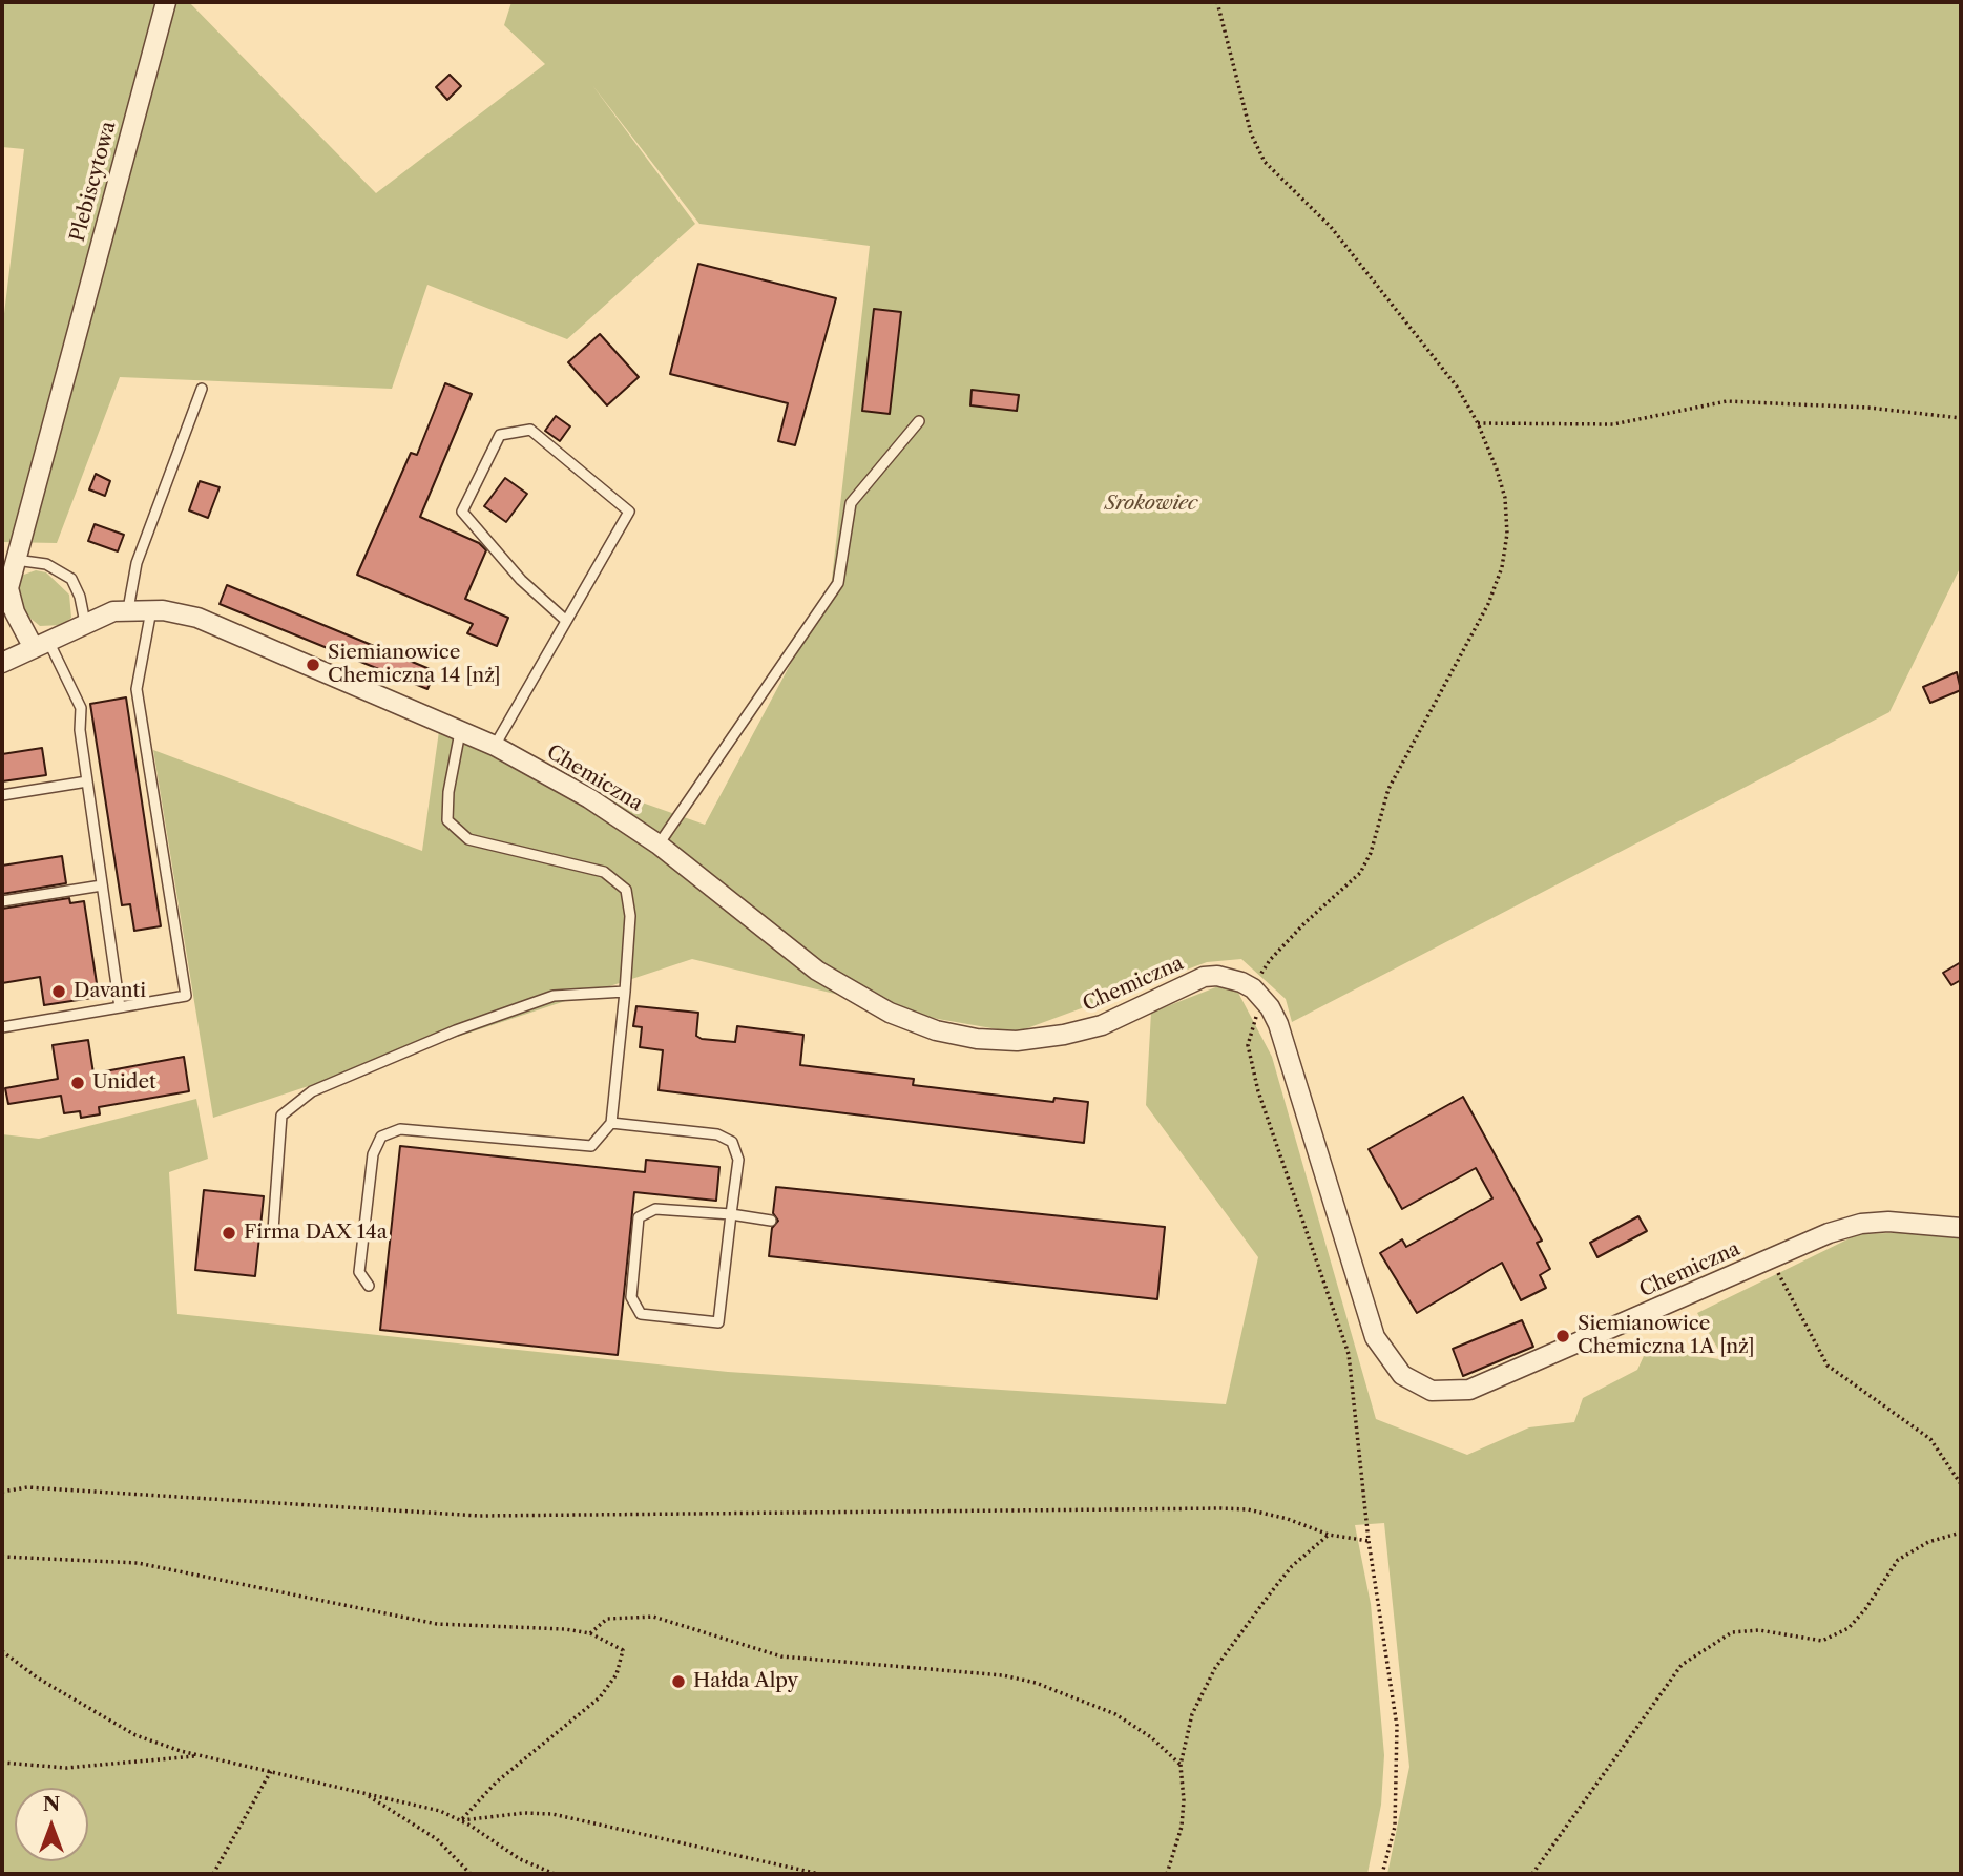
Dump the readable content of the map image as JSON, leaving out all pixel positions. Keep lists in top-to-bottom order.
{
  "streets": {
    "street": ["Plebiscytowa", "Chemiczna"]
  },
  "crossings": [
    ["Plebiscytowa", "Chemiczna"]
  ],
  "parks": ["Srokowiec"],
  "places": [
    "Siemianowice Chemiczna 14 [nż]",
    "Davanti",
    "Unidet",
    "Firma DAX 14a",
    "Siemianowice Chemiczna 1A [nż]",
    "Hałda Alpy"
  ],
  "north": "top"
}
